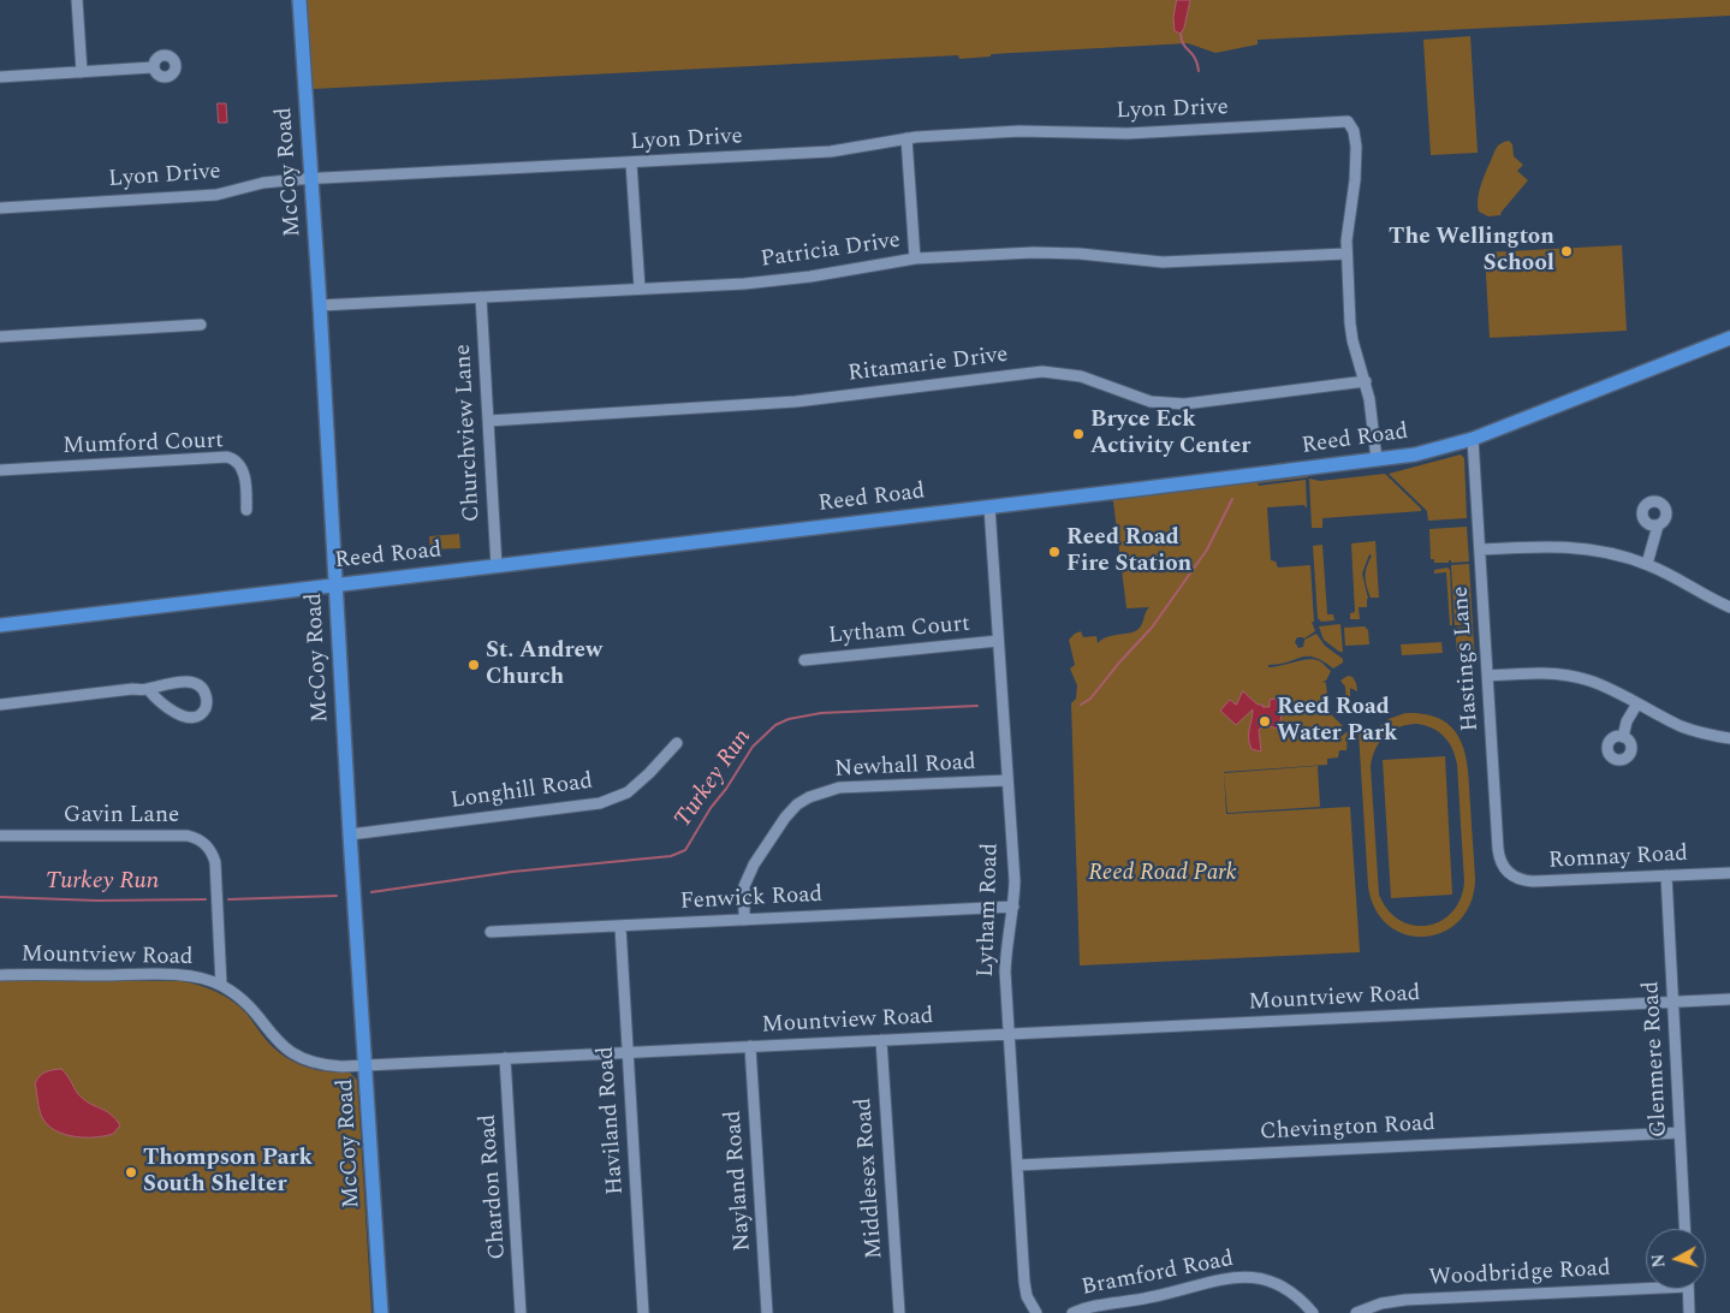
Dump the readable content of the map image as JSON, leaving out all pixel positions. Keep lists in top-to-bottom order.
{
  "streets": {
    "main road": ["McCoy Road", "Reed Road"],
    "street": [
      "Lyon Drive",
      "Patricia Drive",
      "Ritamarie Drive",
      "Churchview Lane",
      "Mumford Court",
      "Lytham Court",
      "Hastings Lane",
      "Newhall Road",
      "Longhill Road",
      "Gavin Lane",
      "Romnay Road",
      "Fenwick Road",
      "Lytham Road",
      "Mountview Road",
      "Glenmere Road",
      "Haviland Road",
      "Chevington Road",
      "Middlesex Road",
      "Nayland Road",
      "Chardon Road",
      "Bramford Road",
      "Woodbridge Road"
    ]
  },
  "crossings": [
    ["Lyon Drive", "McCoy Road"],
    ["Lyon Drive", "Patricia Drive"],
    ["McCoy Road", "Patricia Drive"],
    ["McCoy Road", "Reed Road"],
    ["McCoy Road", "Longhill Road"],
    ["McCoy Road", "Mountview Road"],
    ["Patricia Drive", "Churchview Lane"],
    ["Ritamarie Drive", "Churchview Lane"],
    ["Churchview Lane", "Reed Road"],
    ["Reed Road", "Hastings Lane"],
    ["Reed Road", "Lytham Road"],
    ["Lytham Court", "Lytham Road"],
    ["Hastings Lane", "Romnay Road"],
    ["Newhall Road", "Fenwick Road"],
    ["Newhall Road", "Lytham Road"],
    ["Gavin Lane", "Mountview Road"],
    ["Romnay Road", "Glenmere Road"],
    ["Fenwick Road", "Lytham Road"],
    ["Fenwick Road", "Haviland Road"],
    ["Lytham Road", "Mountview Road"],
    ["Lytham Road", "Chevington Road"],
    ["Mountview Road", "Glenmere Road"],
    ["Mountview Road", "Haviland Road"],
    ["Mountview Road", "Middlesex Road"],
    ["Mountview Road", "Nayland Road"],
    ["Mountview Road", "Chardon Road"],
    ["Glenmere Road", "Chevington Road"]
  ],
  "water": ["Turkey Run"],
  "parks": ["Reed Road Park"],
  "places": [
    "The Wellington School",
    "Bryce Eck Activity Center",
    "Reed Road Fire Station",
    "St. Andrew Church",
    "Reed Road Water Park",
    "Thompson Park South Shelter"
  ],
  "north": "left"
}
